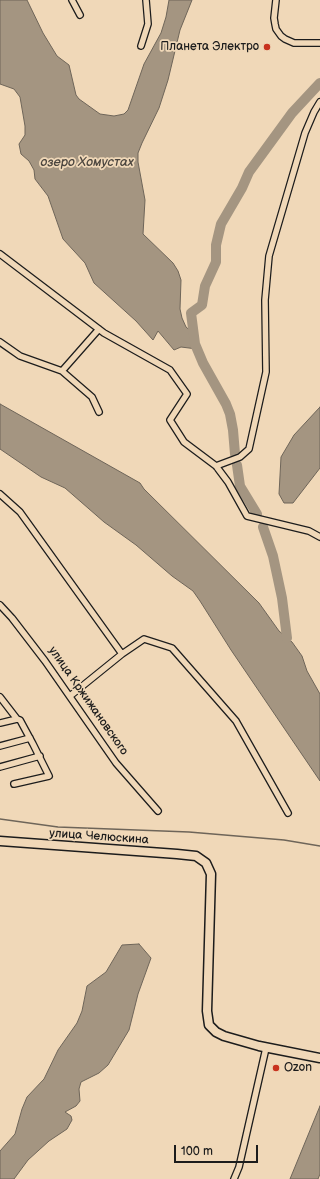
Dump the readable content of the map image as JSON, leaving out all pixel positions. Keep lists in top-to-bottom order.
{
  "streets": {
    "street": ["улица Кржижановского", "улица Челюскина"]
  },
  "water": ["озеро Хомустах"],
  "places": ["Планета Электро", "Ozon"],
  "scale_bar": "100 m"
}
